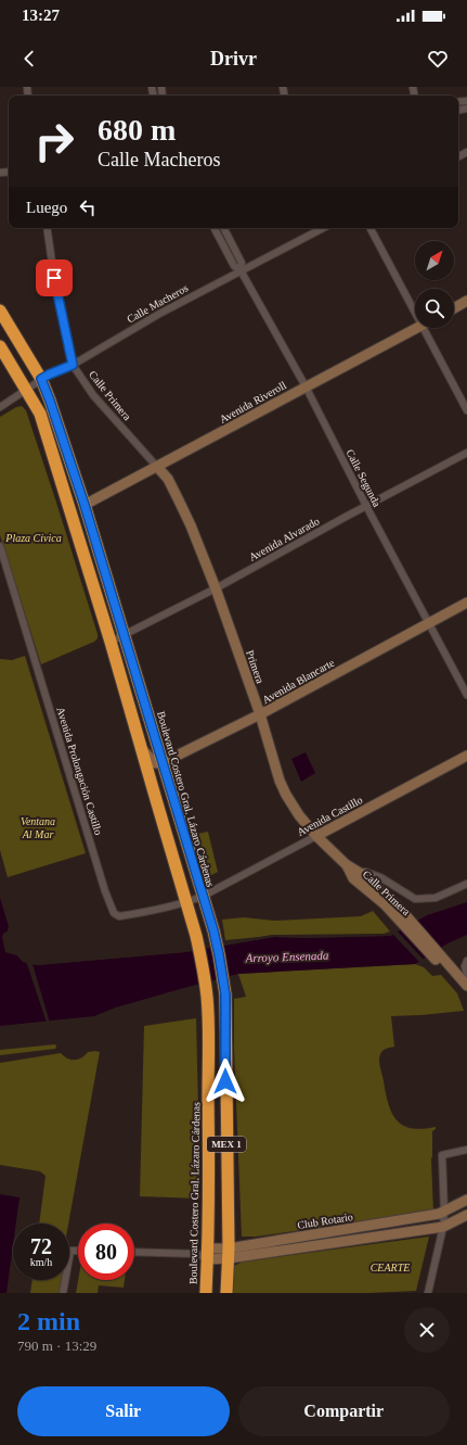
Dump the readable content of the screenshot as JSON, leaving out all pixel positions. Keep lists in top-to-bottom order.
{
  "streets": {
    "highway": ["Boulevard Costero Gral. Lázaro Cárdenas", "MEX 1"],
    "main road": [
      "Calle Primera",
      "Avenida Riveroll",
      "Primera",
      "Avenida Blancarte",
      "Avenida Castillo",
      "Club Rotario"
    ],
    "street": [
      "Calle Macheros",
      "Calle Segunda",
      "Avenida Alvarado",
      "Avenida Prolongación Castillo"
    ]
  },
  "crossings": [
    ["Calle Macheros", "Calle Primera"],
    ["Calle Macheros", "Calle Segunda"],
    ["Calle Macheros", "Boulevard Costero Gral. Lázaro Cárdenas"],
    ["Calle Primera", "Avenida Riveroll"],
    ["Calle Primera", "Primera"],
    ["Avenida Riveroll", "Calle Segunda"],
    ["Avenida Riveroll", "Primera"],
    ["Avenida Riveroll", "Boulevard Costero Gral. Lázaro Cárdenas"],
    ["Calle Segunda", "Avenida Alvarado"],
    ["Calle Segunda", "Avenida Blancarte"],
    ["Avenida Alvarado", "Primera"],
    ["Avenida Alvarado", "Boulevard Costero Gral. Lázaro Cárdenas"],
    ["Primera", "Avenida Blancarte"],
    ["Primera", "Avenida Castillo"],
    ["Avenida Blancarte", "Boulevard Costero Gral. Lázaro Cárdenas"],
    ["Avenida Prolongación Castillo", "Boulevard Costero Gral. Lázaro Cárdenas"],
    ["Avenida Prolongación Castillo", "Avenida Castillo"],
    ["Boulevard Costero Gral. Lázaro Cárdenas", "Avenida Castillo"],
    ["Boulevard Costero Gral. Lázaro Cárdenas", "Club Rotario"]
  ],
  "water": ["Arroyo Ensenada"],
  "parks": ["Plaza Civica", "Ventana Al Mar", "CEARTE"],
  "north": "top right",
  "page": {
    "status": "13:27",
    "header": "Drivr",
    "turn": ["680 m", "Calle Macheros"],
    "then": "Luego",
    "speed": "72 km/h",
    "limit": "80",
    "heading": ["2 min", "790 m · 13:29"],
    "buttons": ["Salir", "Compartir"]
  }
}
